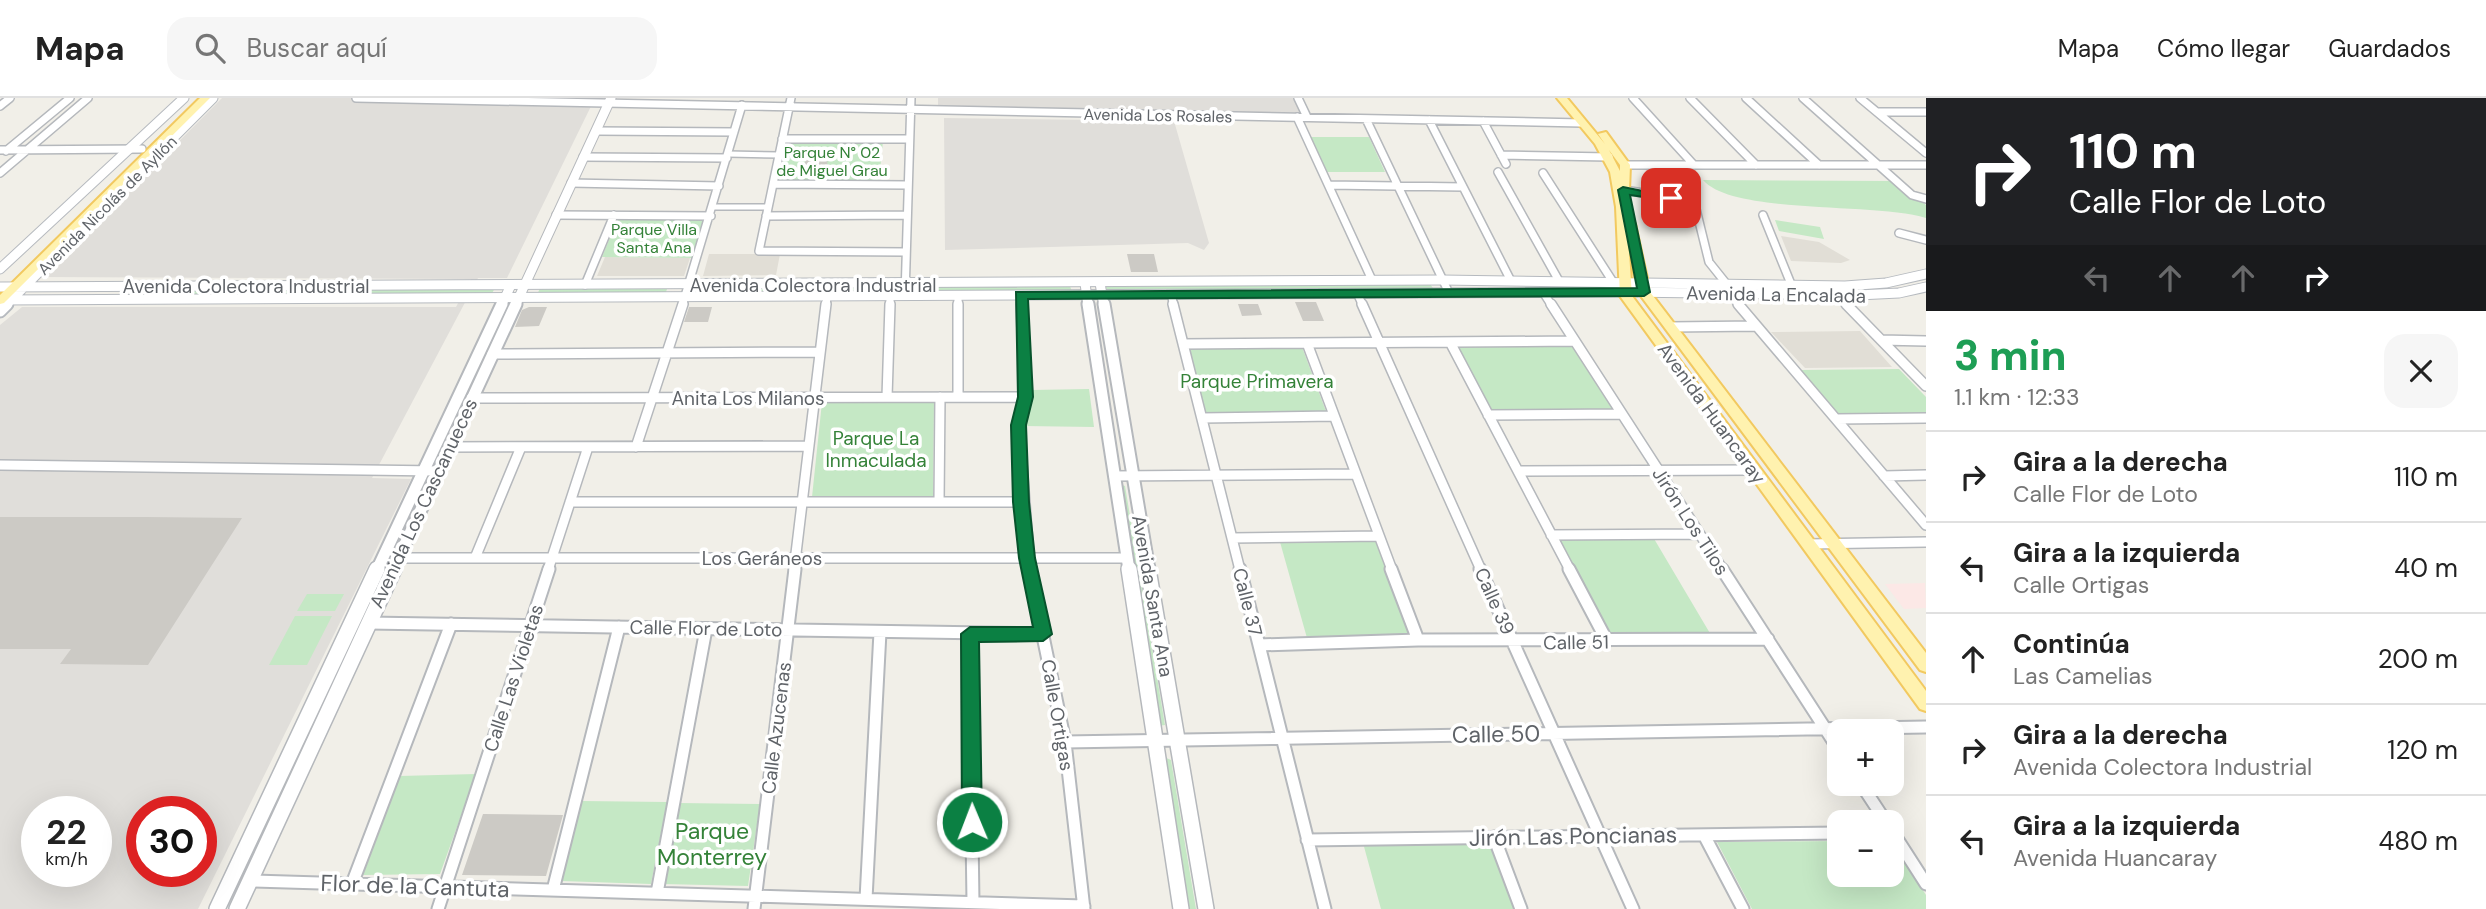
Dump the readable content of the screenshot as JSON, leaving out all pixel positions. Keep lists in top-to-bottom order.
{
  "streets": {
    "main road": [
      "Avenida Nicolás de Ayllón",
      "Avenida Colectora Industrial",
      "Avenida La Encalada",
      "Avenida Huancaray",
      "Avenida Los Cascanueces",
      "Avenida Santa Ana"
    ],
    "street": [
      "Avenida Los Rosales",
      "Anita Los Milanos",
      "Jirón Los Tilos",
      "Los Geráneos",
      "Calle 39",
      "Calle 37",
      "Calle Flor de Loto",
      "Calle 51",
      "Calle Las Violetas",
      "Calle Ortigas",
      "Calle Azucenas",
      "Calle 50",
      "Jirón Las Poncianas",
      "Flor de la Cantuta"
    ]
  },
  "crossings": [
    ["Avenida Los Rosales", "Avenida Los Cascanueces"],
    ["Avenida Nicolás de Ayllón", "Avenida Colectora Industrial"],
    ["Avenida Colectora Industrial", "Avenida La Encalada"],
    ["Avenida Colectora Industrial", "Avenida Huancaray"],
    ["Avenida Colectora Industrial", "Avenida Los Cascanueces"],
    ["Avenida Colectora Industrial", "Jirón Los Tilos"],
    ["Avenida Colectora Industrial", "Avenida Santa Ana"],
    ["Avenida Colectora Industrial", "Calle 39"],
    ["Avenida Colectora Industrial", "Calle 37"],
    ["Avenida Colectora Industrial", "Calle Ortigas"],
    ["Avenida Colectora Industrial", "Calle Azucenas"],
    ["Avenida La Encalada", "Avenida Huancaray"],
    ["Anita Los Milanos", "Avenida Los Cascanueces"],
    ["Anita Los Milanos", "Calle Ortigas"],
    ["Anita Los Milanos", "Calle Azucenas"],
    ["Avenida Los Cascanueces", "Los Geráneos"],
    ["Avenida Los Cascanueces", "Calle Flor de Loto"],
    ["Avenida Los Cascanueces", "Flor de la Cantuta"],
    ["Jirón Los Tilos", "Calle 51"],
    ["Jirón Los Tilos", "Calle 50"],
    ["Los Geráneos", "Avenida Santa Ana"],
    ["Los Geráneos", "Calle Las Violetas"],
    ["Los Geráneos", "Calle Ortigas"],
    ["Los Geráneos", "Calle Azucenas"],
    ["Avenida Santa Ana", "Calle 50"],
    ["Calle 39", "Calle 51"],
    ["Calle 39", "Calle 50"],
    ["Calle 39", "Jirón Las Poncianas"],
    ["Calle 37", "Calle 51"],
    ["Calle 37", "Calle 50"],
    ["Calle 37", "Jirón Las Poncianas"],
    ["Calle Flor de Loto", "Calle Las Violetas"],
    ["Calle Flor de Loto", "Calle Ortigas"],
    ["Calle Flor de Loto", "Calle Azucenas"],
    ["Calle Las Violetas", "Flor de la Cantuta"],
    ["Calle Ortigas", "Calle 50"],
    ["Calle Ortigas", "Flor de la Cantuta"],
    ["Calle Azucenas", "Flor de la Cantuta"]
  ],
  "parks": [
    "Parque N° 02 de Miguel Grau",
    "Parque Villa Santa Ana",
    "Parque Primavera",
    "Parque La Inmaculada",
    "Parque Monterrey"
  ],
  "page": {
    "header": "Mapa",
    "search": "Buscar aquí",
    "nav": ["Mapa", "Cómo llegar", "Guardados"],
    "turn": ["110 m", "Calle Flor de Loto"],
    "heading": ["3 min", "1.1 km · 12:33"],
    "list": [
      {
        "name": "Gira a la derecha",
        "note": "Calle Flor de Loto",
        "value": "110 m"
      },
      {
        "name": "Gira a la izquierda",
        "note": "Calle Ortigas",
        "value": "40 m"
      },
      {
        "name": "Continúa",
        "note": "Las Camelias",
        "value": "200 m"
      },
      {
        "name": "Gira a la derecha",
        "note": "Avenida Colectora Industrial",
        "value": "120 m"
      },
      {
        "name": "Gira a la izquierda",
        "note": "Avenida Huancaray",
        "value": "480 m"
      }
    ],
    "map_buttons": ["+", "−"],
    "speed": "22 km/h",
    "limit": "30"
  }
}
